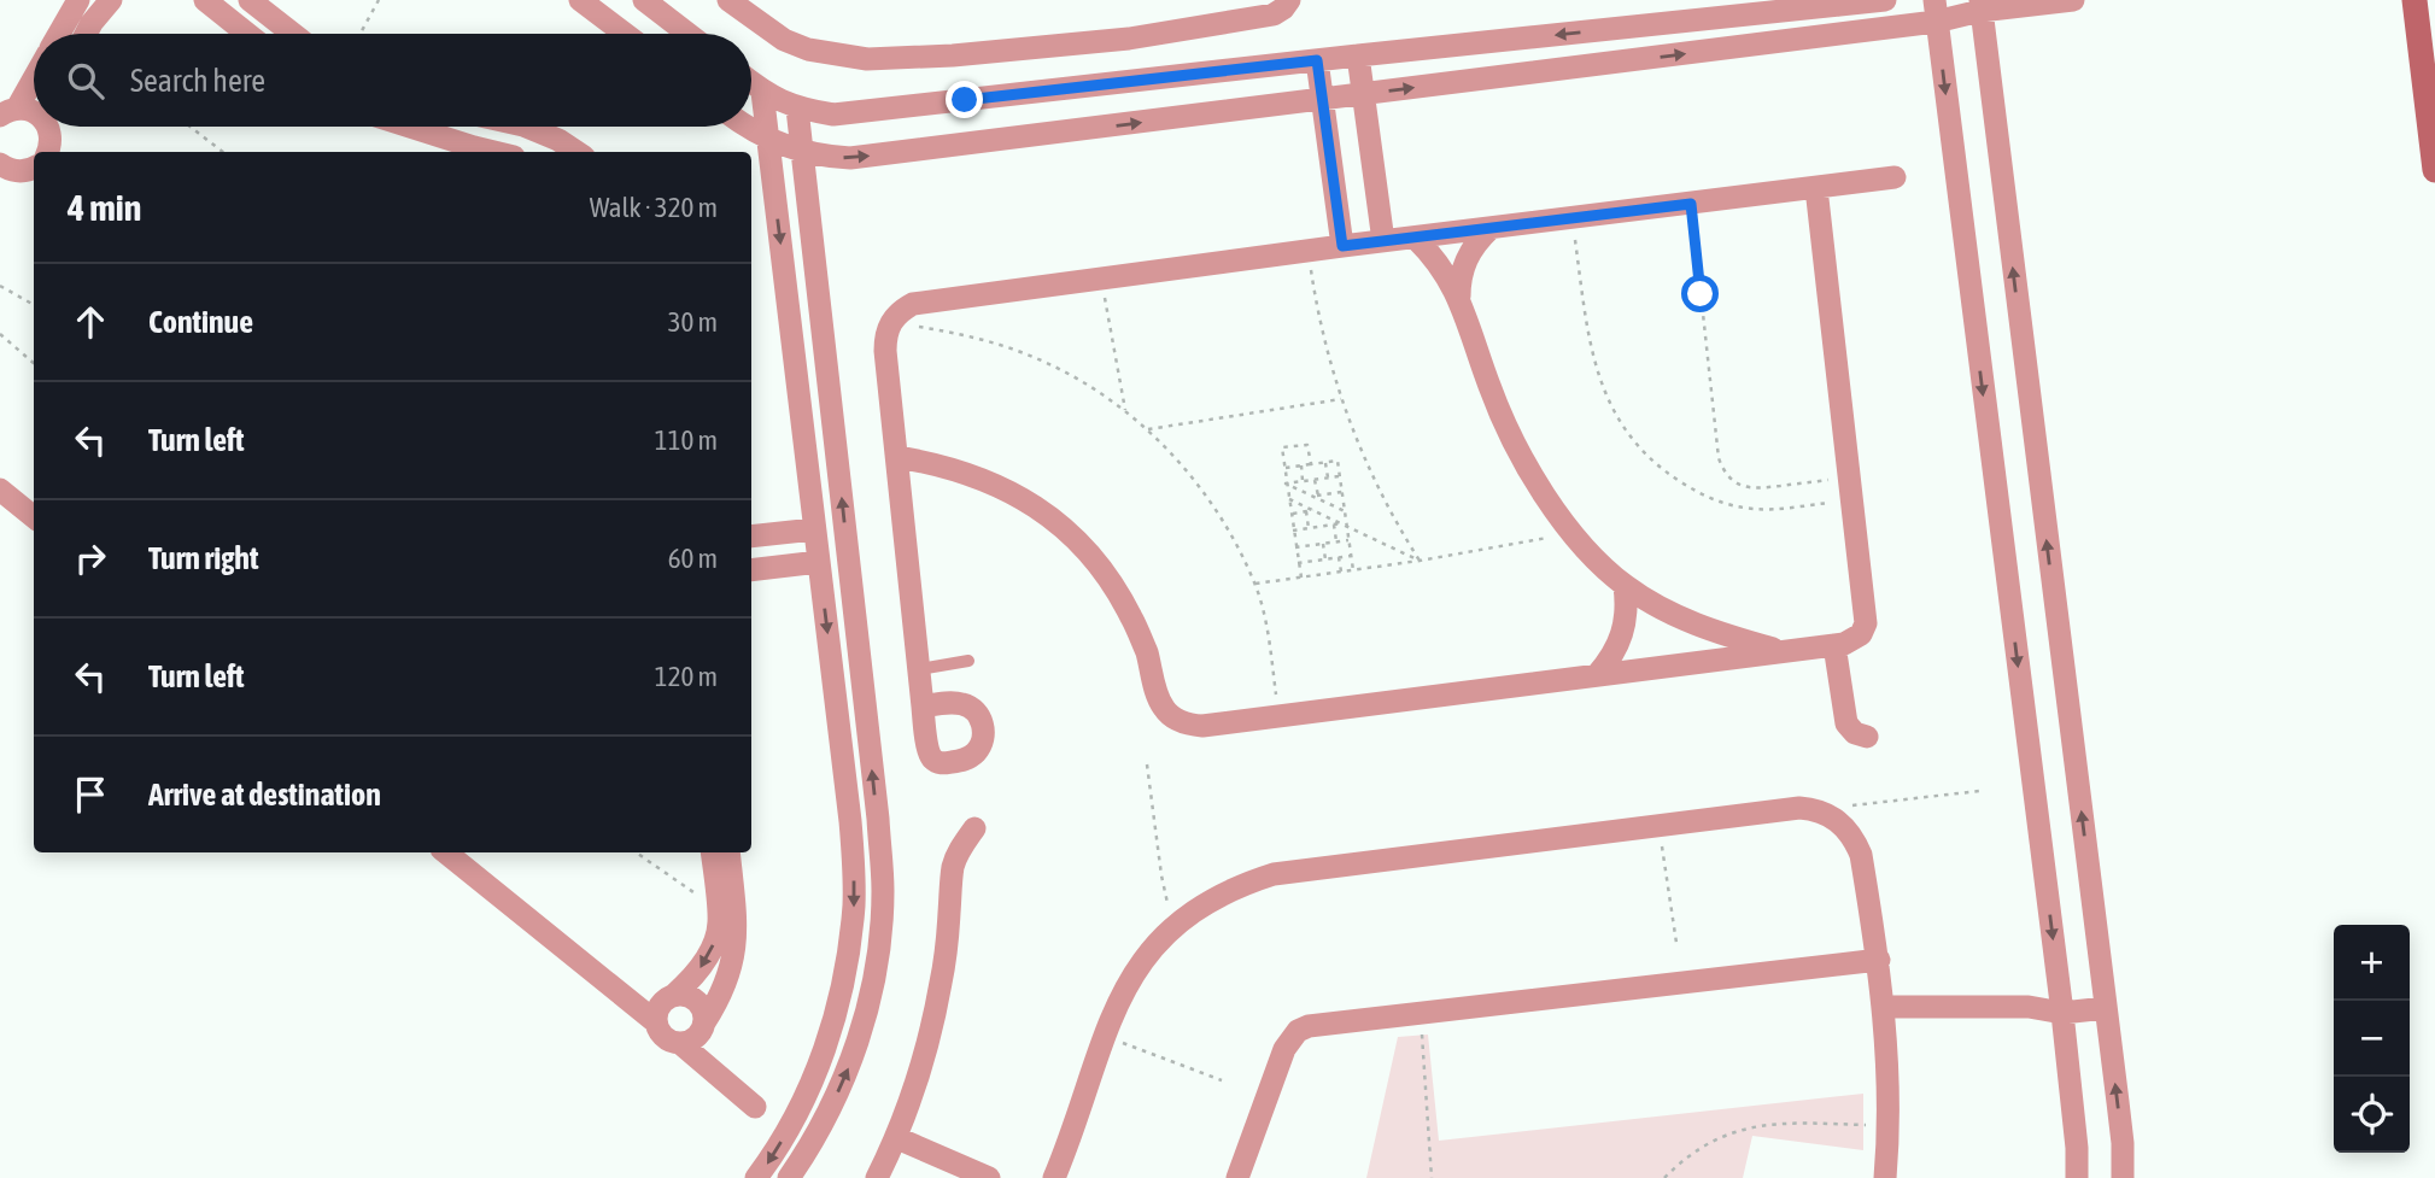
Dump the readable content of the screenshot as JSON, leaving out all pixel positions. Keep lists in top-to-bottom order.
{
  "page": {
    "search": "Search here",
    "heading": ["4 min", "Walk · 320 m"],
    "list": [
      ["Continue", "30 m"],
      ["Turn left", "110 m"],
      ["Turn right", "60 m"],
      ["Turn left", "120 m"],
      "Arrive at destination"
    ],
    "map_buttons": ["+", "−"]
  }
}
